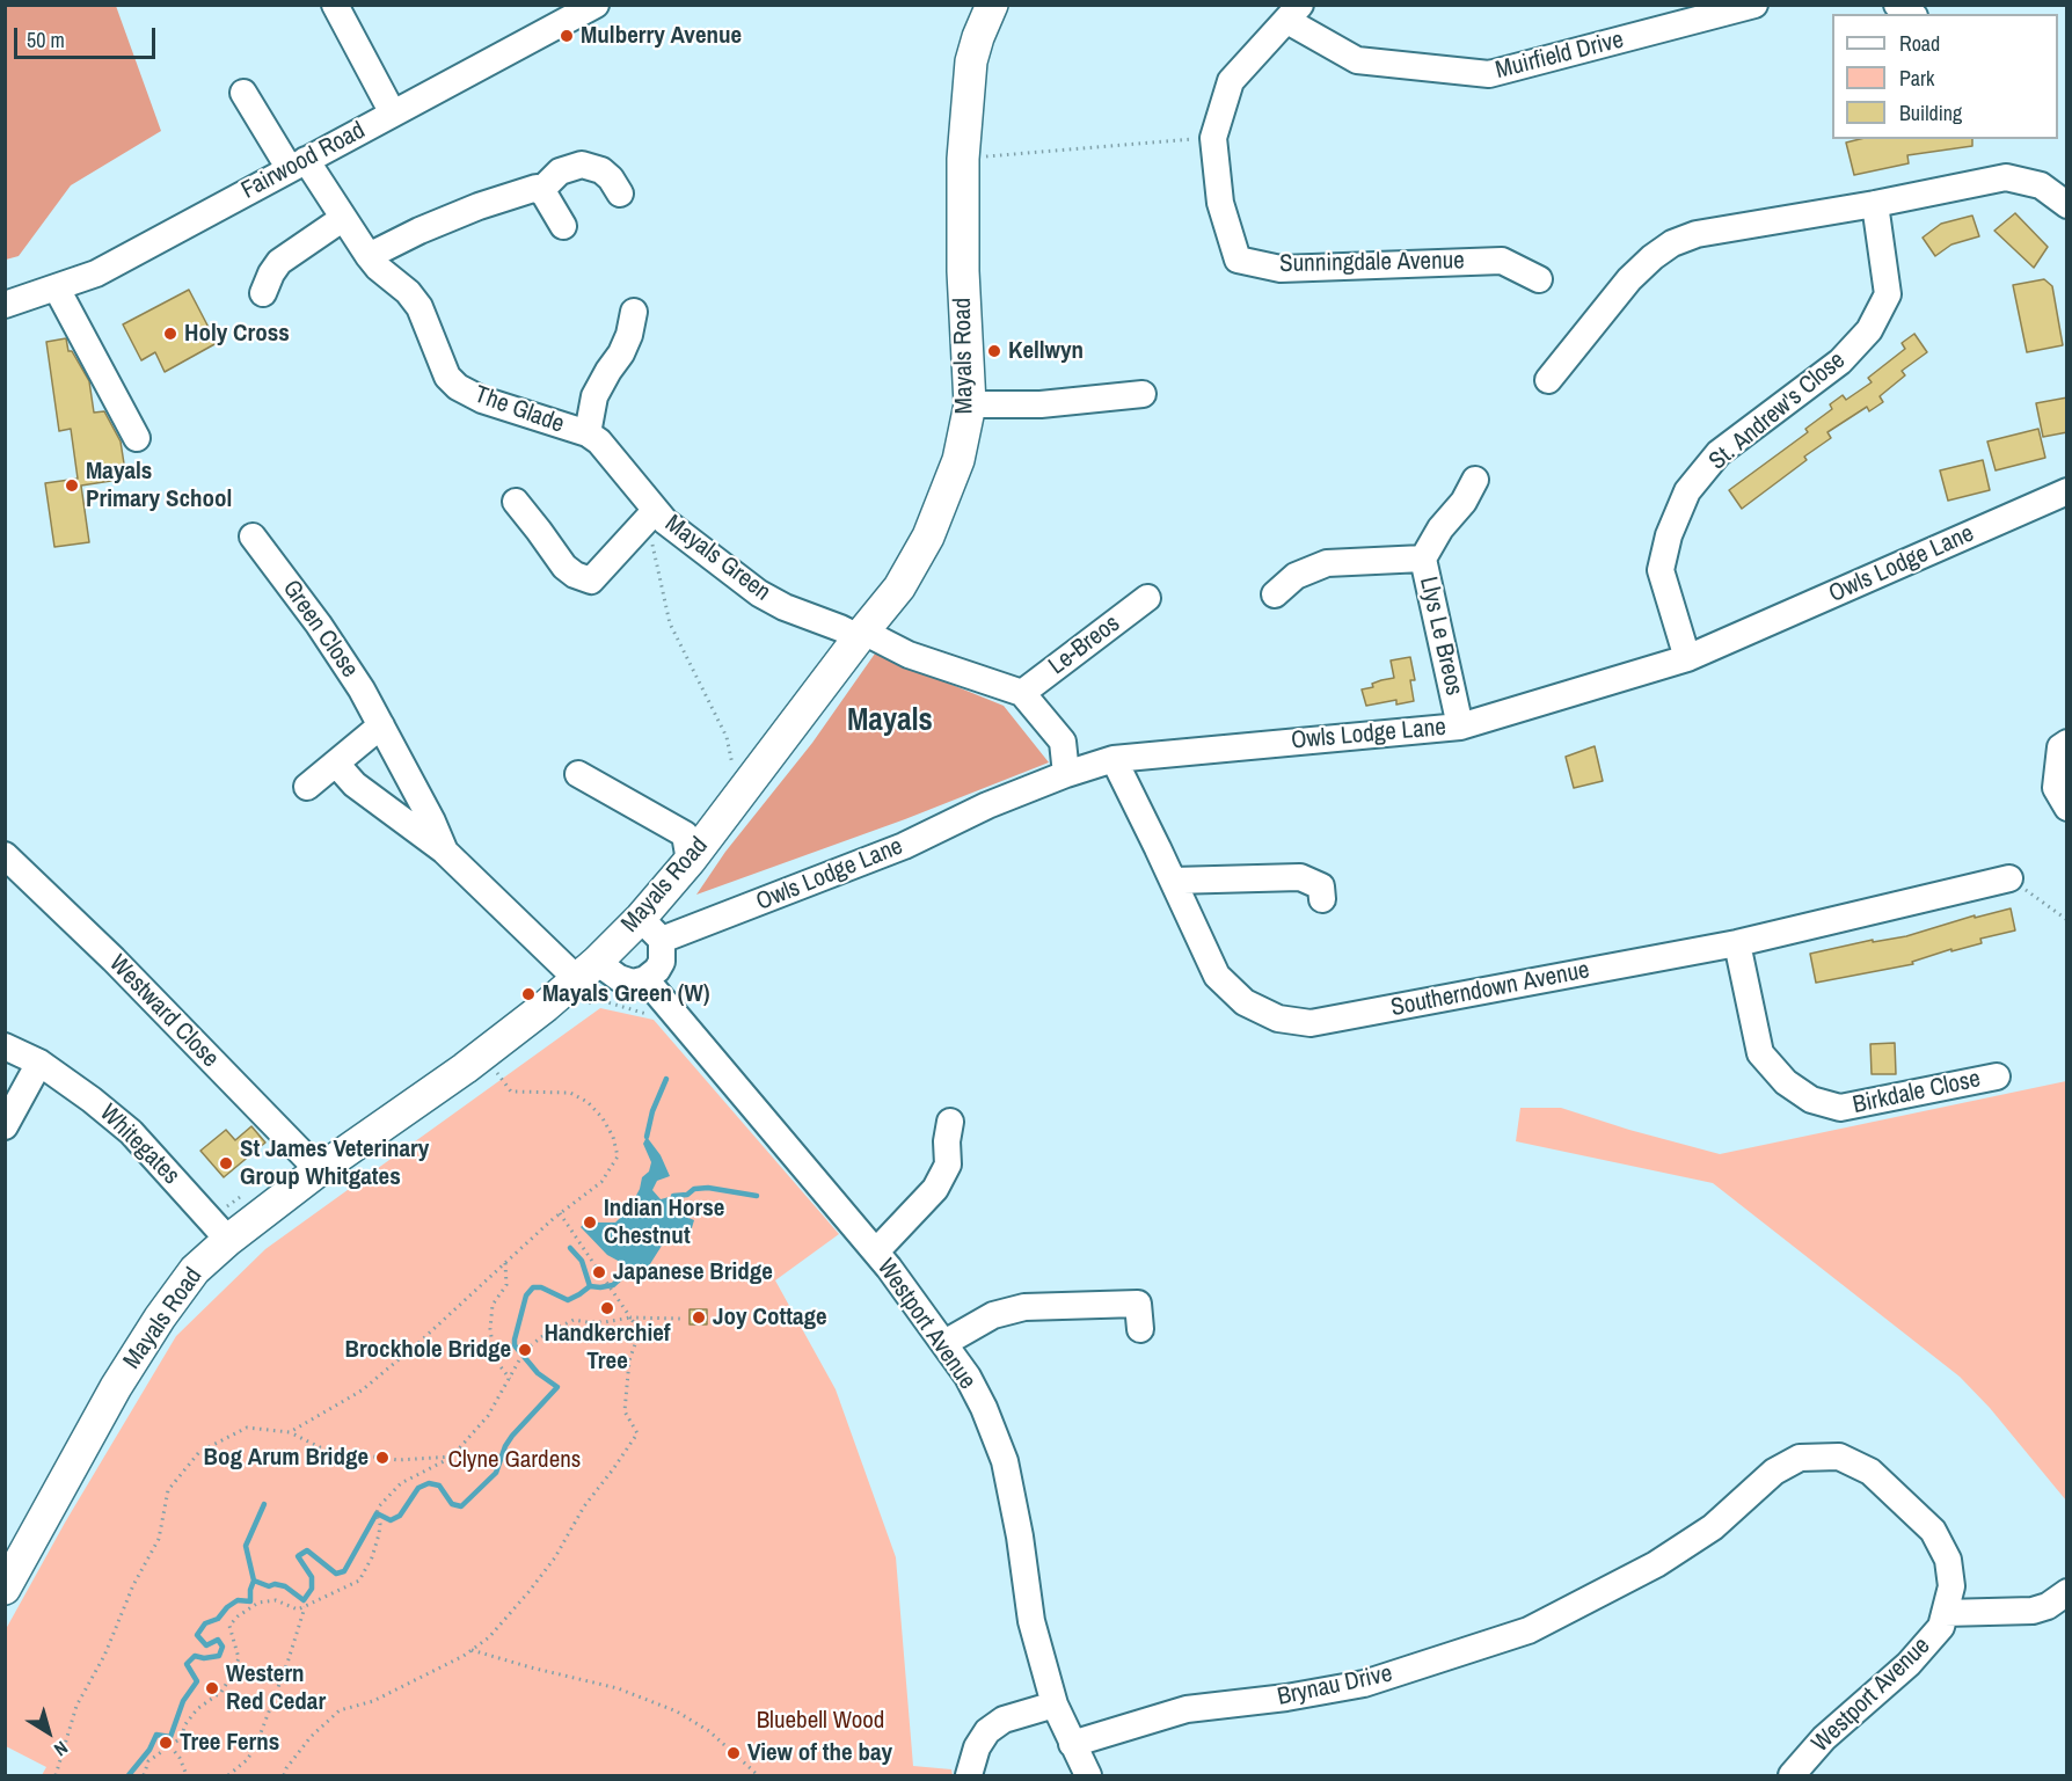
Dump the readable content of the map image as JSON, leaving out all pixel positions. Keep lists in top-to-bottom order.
{
  "streets": {
    "main road": ["Mayals Road"],
    "street": [
      "Muirfield Drive",
      "Fairwood Road",
      "Sunningdale Avenue",
      "The Glade",
      "St. Andrew's Close",
      "Mayals Green",
      "Owls Lodge Lane",
      "Green Close",
      "Llys Le Breos",
      "Le-Breos",
      "Southerndown Avenue",
      "Westward Close",
      "Birkdale Close",
      "Whitegates",
      "Westport Avenue",
      "Brynau Drive"
    ]
  },
  "crossings": [
    ["Muirfield Drive", "Sunningdale Avenue"],
    ["Fairwood Road", "The Glade"],
    ["Mayals Road", "Mayals Green"],
    ["Mayals Road", "Green Close"],
    ["Mayals Road", "Westward Close"],
    ["Mayals Road", "Whitegates"],
    ["The Glade", "Mayals Green"],
    ["St. Andrew's Close", "Owls Lodge Lane"],
    ["Mayals Green", "Le-Breos"],
    ["Owls Lodge Lane", "Llys Le Breos"],
    ["Owls Lodge Lane", "Southerndown Avenue"],
    ["Green Close", "Westport Avenue"],
    ["Southerndown Avenue", "Birkdale Close"],
    ["Westport Avenue", "Brynau Drive"]
  ],
  "districts": ["Mayals"],
  "parks": ["Clyne Gardens", "Bluebell Wood"],
  "places": [
    "Mulberry Avenue",
    "Holy Cross",
    "Kellwyn",
    "Mayals Primary School",
    "Mayals Green (W)",
    "St James Veterinary Group Whitgates",
    "Indian Horse Chestnut",
    "Japanese Bridge",
    "Handkerchief Tree",
    "Joy Cottage",
    "Brockhole Bridge",
    "Bog Arum Bridge",
    "Western Red Cedar",
    "Tree Ferns",
    "View of the bay"
  ],
  "legend": ["Road", "Park", "Building"],
  "scale_bar": "50 m",
  "north": "bottom right"
}
